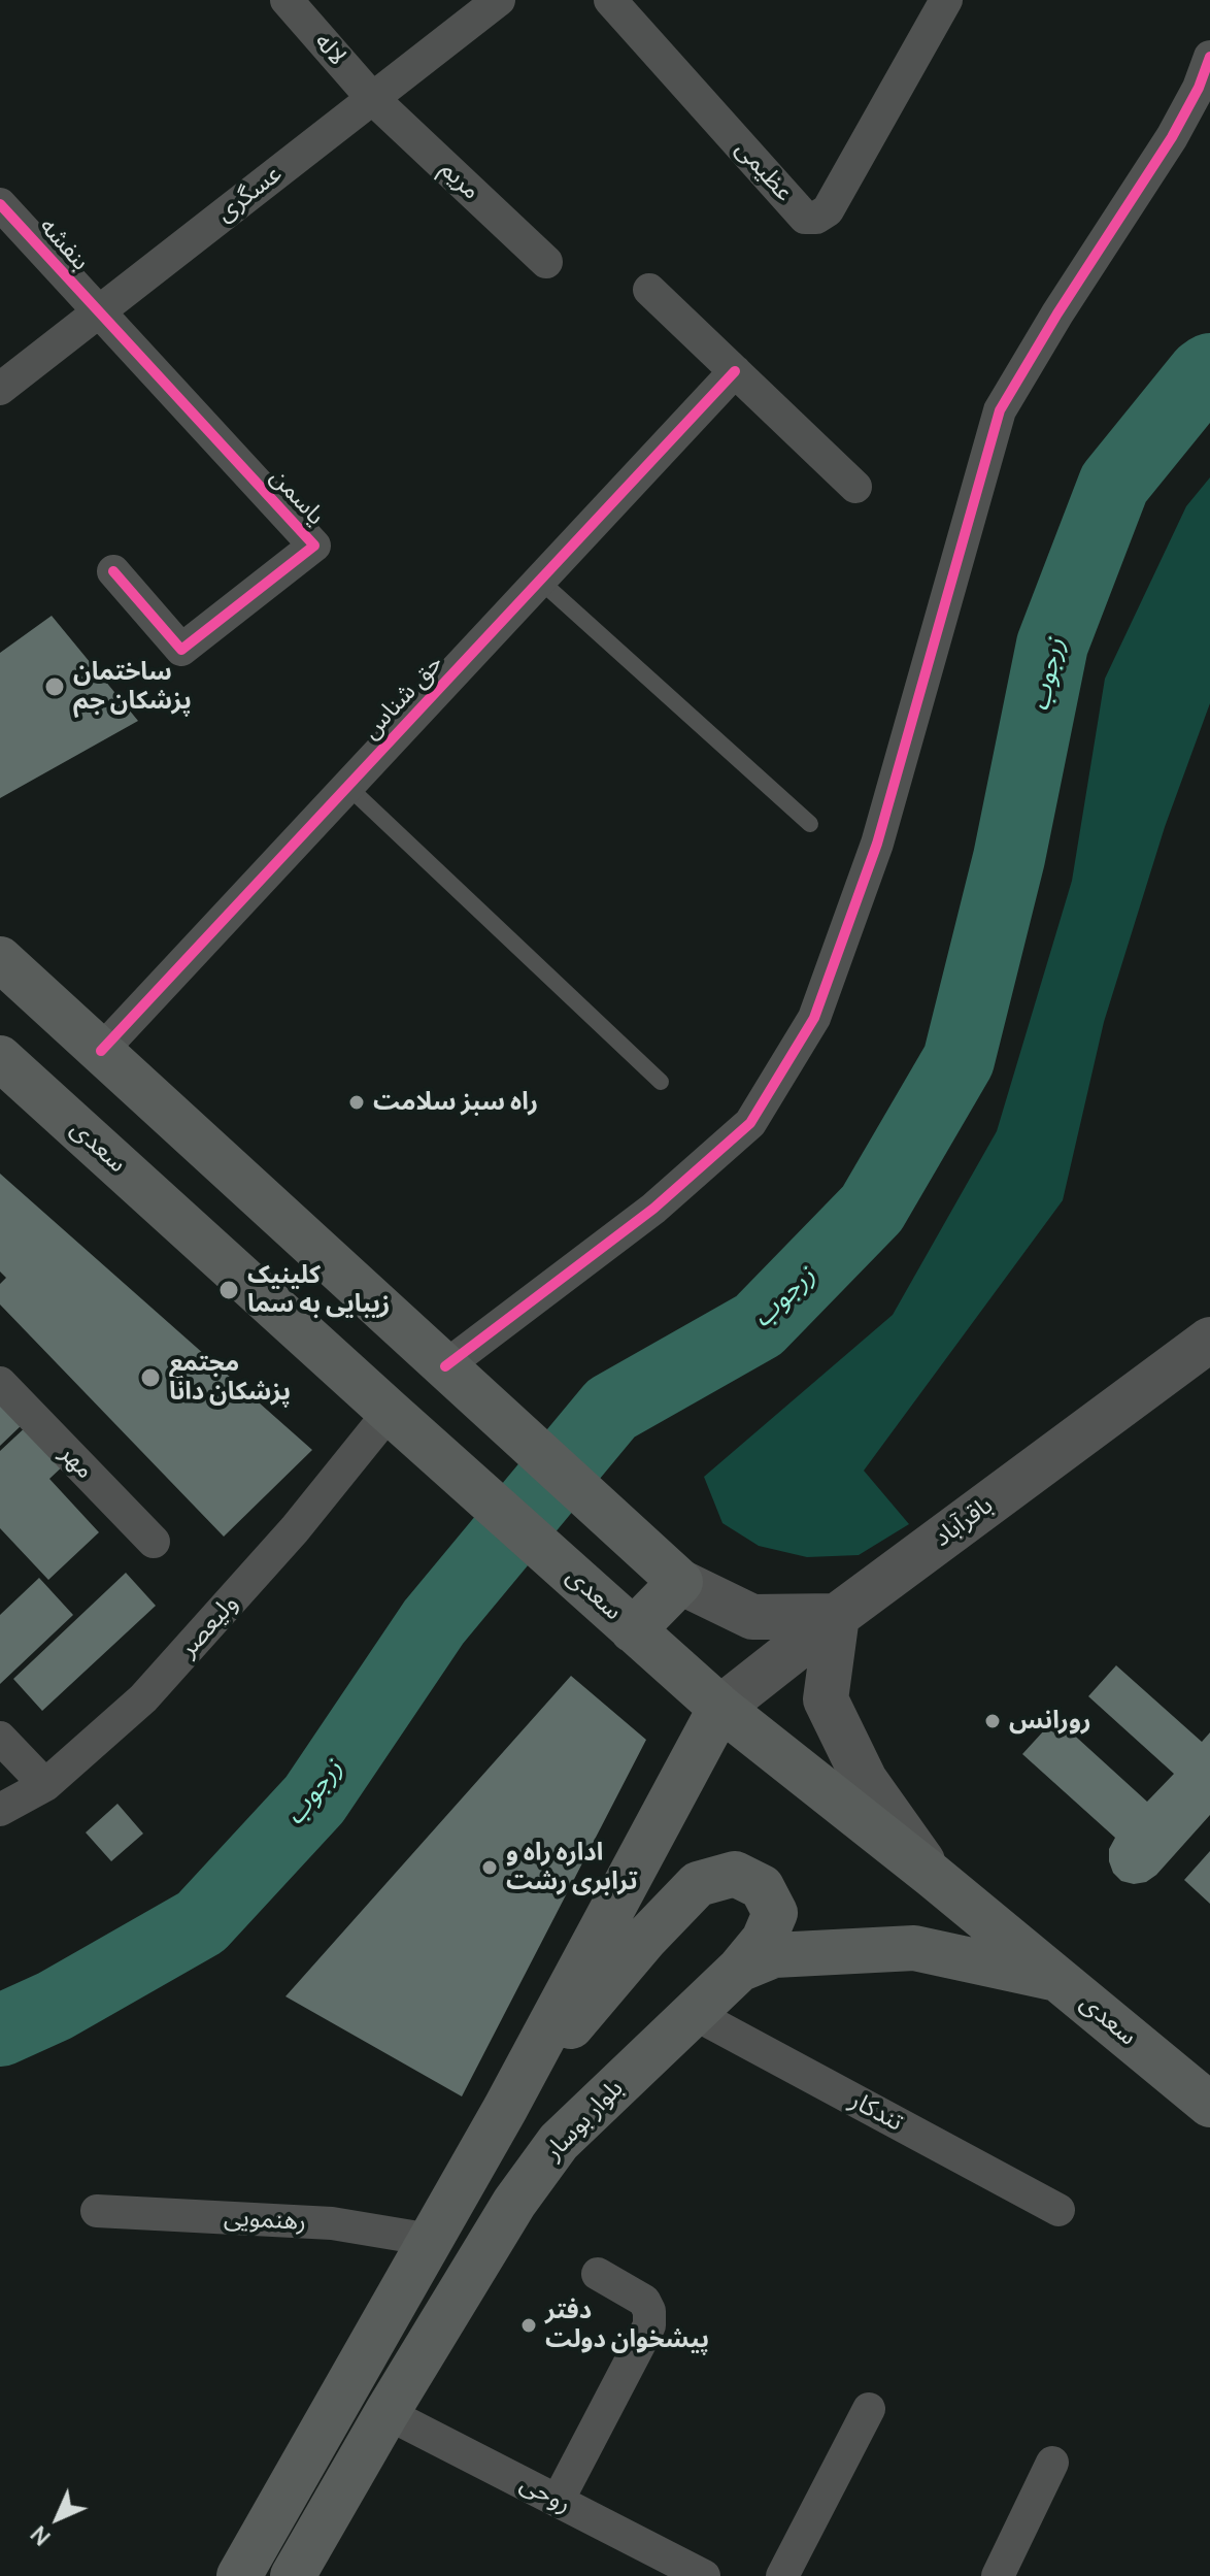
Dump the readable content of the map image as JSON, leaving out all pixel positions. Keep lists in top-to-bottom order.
{
  "streets": {
    "main road": ["سعدی", "باقرآباد", "بلوار بوسار"],
    "street": [
      "لاله",
      "عظیمی",
      "مریم",
      "عسگری",
      "بنفشه",
      "یاسمن",
      "حق شناس",
      "مهر",
      "ولیعصر",
      "تندکار",
      "رهنمویی",
      "روحی"
    ]
  },
  "crossings": [
    ["لاله", "مریم"],
    ["لاله", "عسگری"],
    ["مریم", "عسگری"],
    ["عسگری", "بنفشه"],
    ["عسگری", "یاسمن"],
    ["بنفشه", "یاسمن"],
    ["سعدی", "باقرآباد"],
    ["سعدی", "ولیعصر"],
    ["سعدی", "بلوار بوسار"],
    ["تندکار", "بلوار بوسار"],
    ["بلوار بوسار", "روحی"]
  ],
  "water": ["زرجوب"],
  "places": [
    "ساختمان پزشکان جم",
    "راه سبز سلامت",
    "کلینیک زیبایی به سما",
    "مجتمع پزشکان دانا",
    "رورانس",
    "اداره راه و ترابری رشت",
    "دفتر پیشخوان دولت"
  ],
  "north": "bottom left"
}
